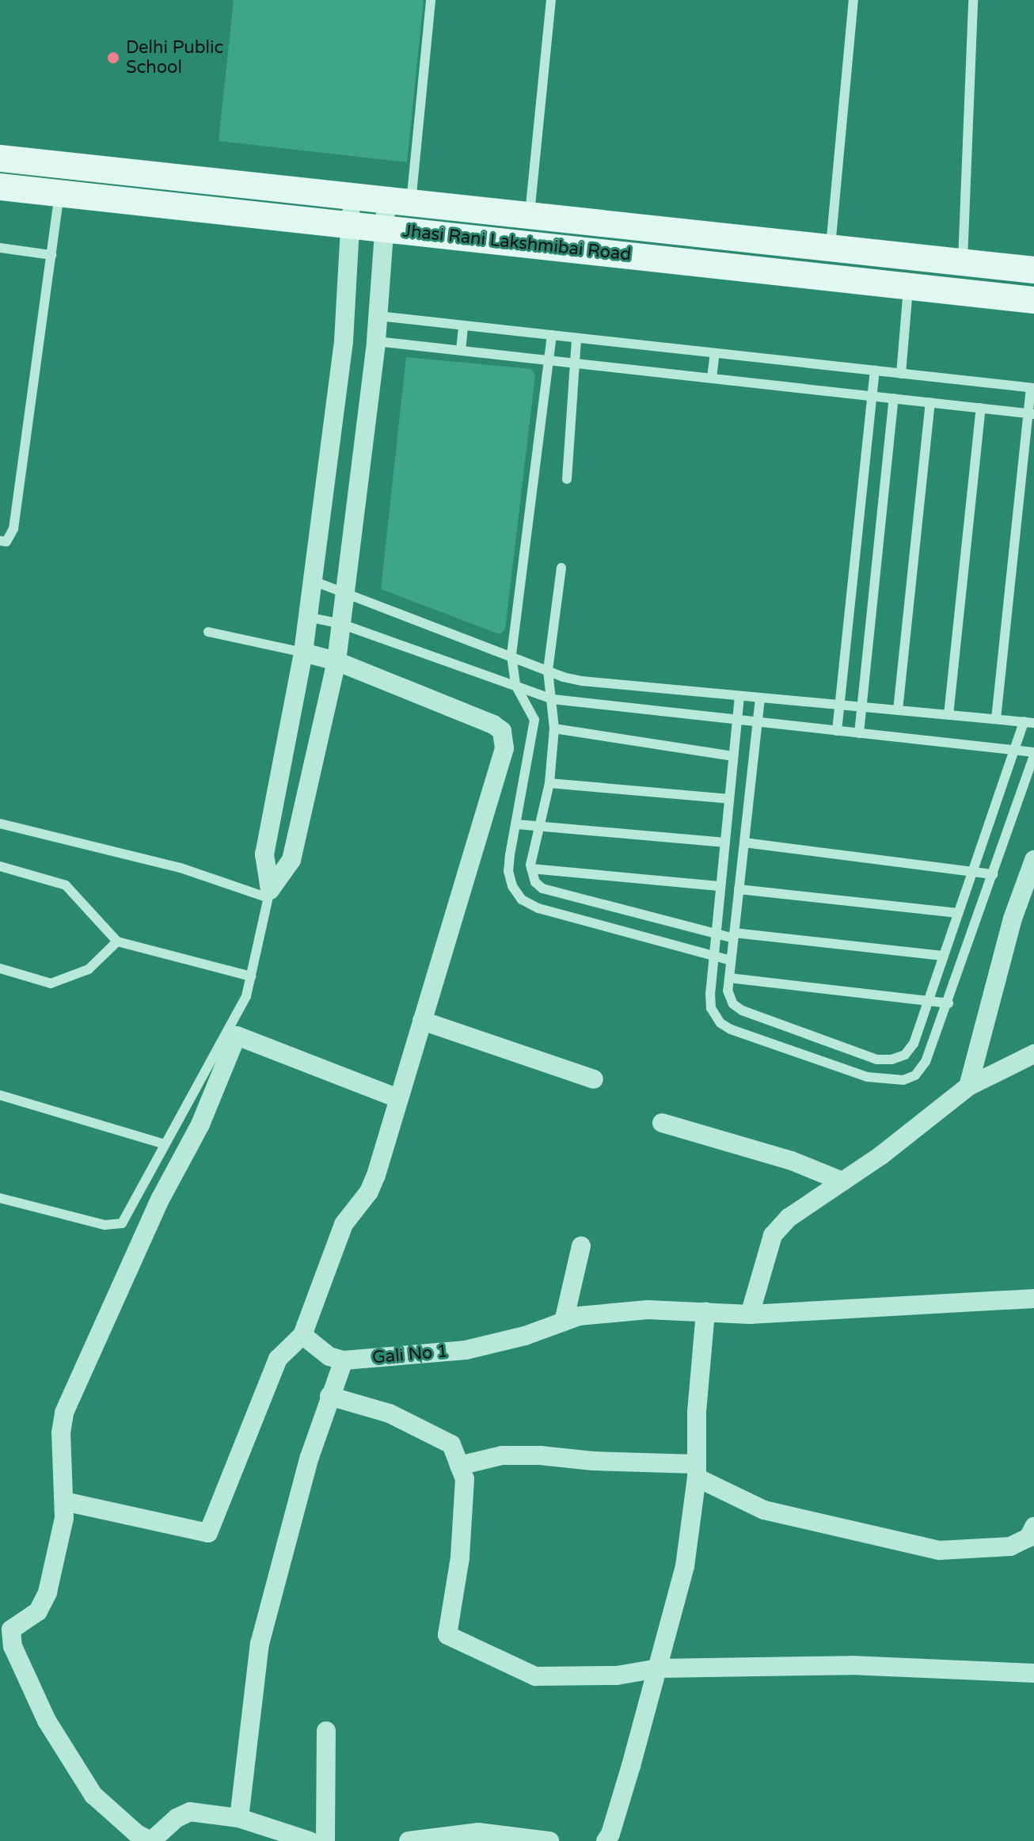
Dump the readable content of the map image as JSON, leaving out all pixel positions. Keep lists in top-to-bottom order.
{
  "streets": {
    "main road": ["Jhasi Rani Lakshmibai Road"],
    "street": ["Gali No 1"]
  },
  "places": ["Delhi Public School"]
}
